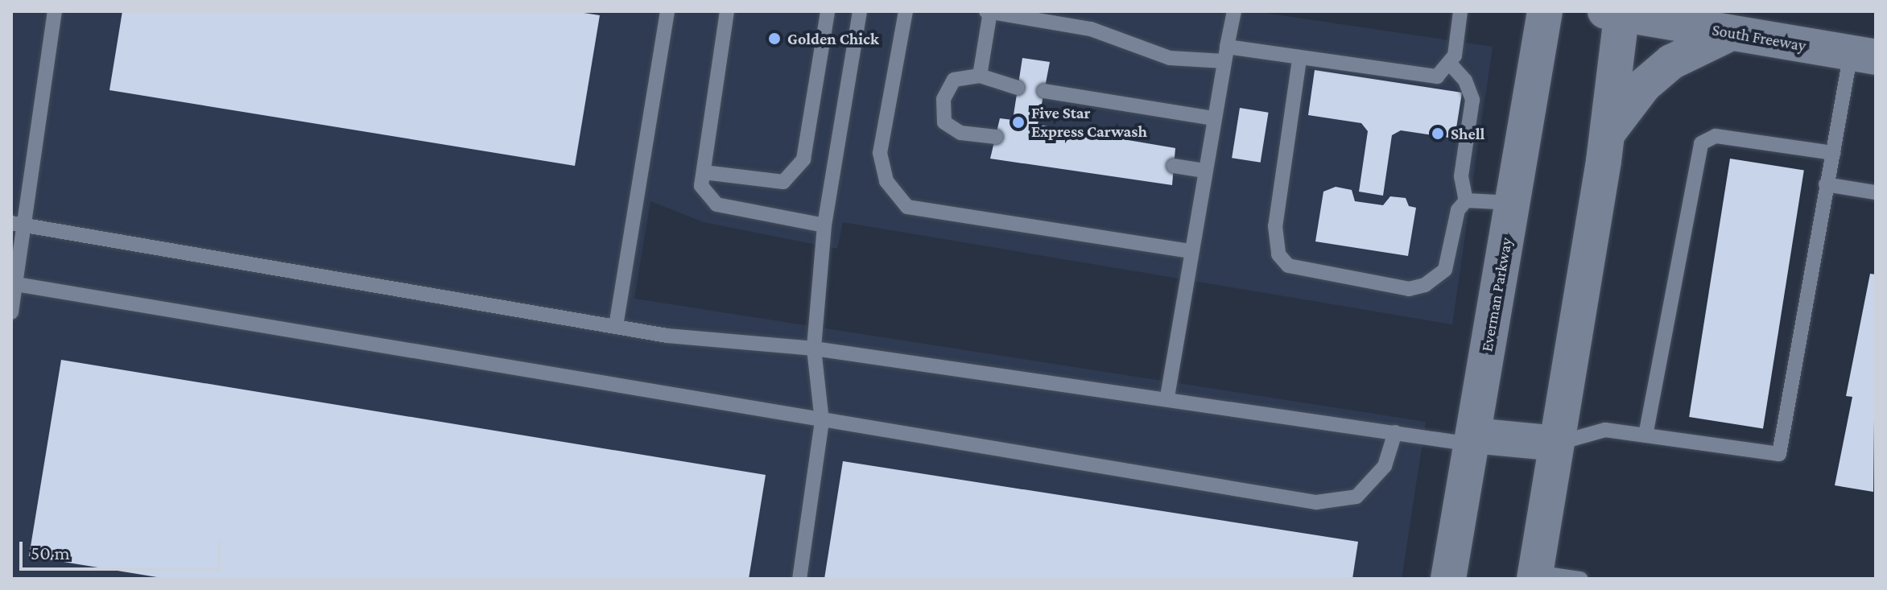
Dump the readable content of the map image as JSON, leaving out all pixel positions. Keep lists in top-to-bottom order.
{
  "streets": {
    "street": ["South Freeway", "Everman Parkway"]
  },
  "places": ["Golden Chick", "Five Star Express Carwash", "Shell"],
  "scale_bar": "50 m"
}
